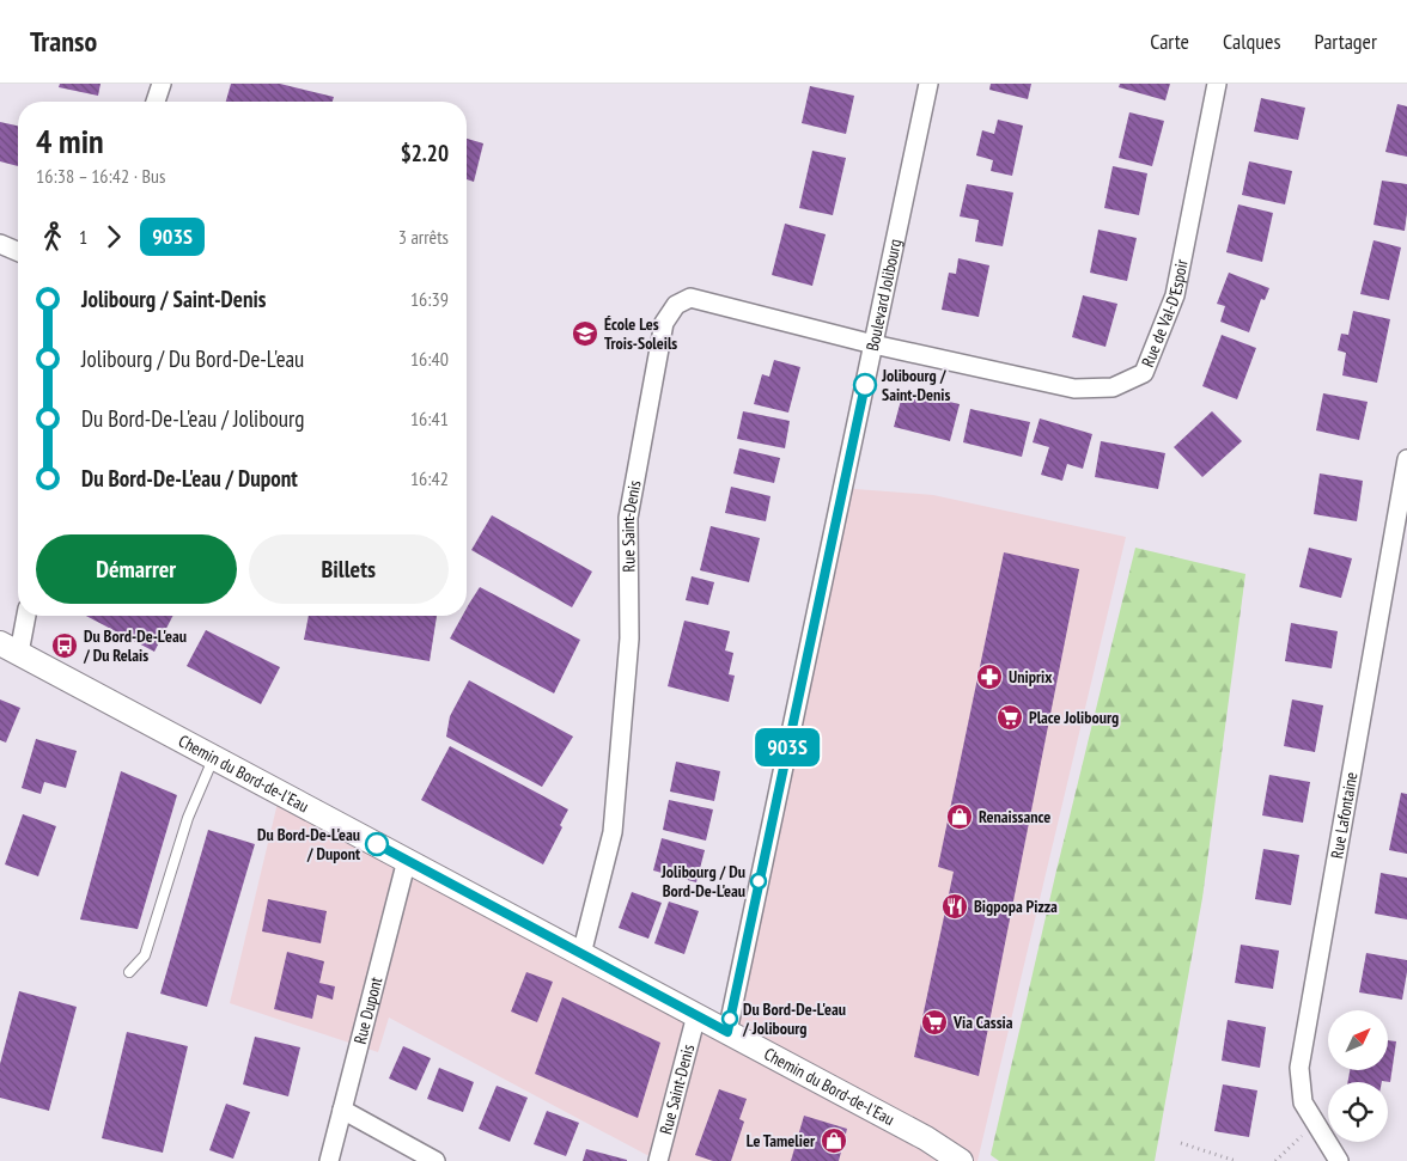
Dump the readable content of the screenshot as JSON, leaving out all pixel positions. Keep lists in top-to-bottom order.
{
  "streets": {
    "street": [
      "Boulevard Jolibourg",
      "Rue de Val-D'Espoir",
      "Rue Saint-Denis",
      "Chemin du Bord-de-l'Eau",
      "Rue Lafontaine",
      "Rue Dupont"
    ]
  },
  "crossings": [
    ["Boulevard Jolibourg", "Rue de Val-D'Espoir"],
    ["Boulevard Jolibourg", "Rue Saint-Denis"],
    ["Boulevard Jolibourg", "Chemin du Bord-de-l'Eau"],
    ["Rue de Val-D'Espoir", "Rue Saint-Denis"],
    ["Rue Saint-Denis", "Chemin du Bord-de-l'Eau"],
    ["Chemin du Bord-de-l'Eau", "Rue Dupont"]
  ],
  "places": {
    "school or university": ["École Les Trois-Soleils"],
    "other": [
      "Jolibourg / Saint-Denis",
      "Du Bord-De-L'eau / Dupont",
      "Jolibourg / Du Bord-De-L'eau",
      "Du Bord-De-L'eau / Jolibourg"
    ],
    "bus stop": ["Du Bord-De-L'eau / Du Relais"],
    "pharmacy": ["Uniprix"],
    "supermarket": ["Place Jolibourg", "Via Cassia"],
    "shop": ["Renaissance", "Le Tamelier"],
    "restaurant": ["Bigpopa Pizza"]
  },
  "lines": ["bus line 903S"],
  "north": "top right",
  "page": {
    "header": "Transo",
    "nav": ["Carte", "Calques", "Partager"],
    "on_map": "903S",
    "heading": ["4 min", "16:38 – 16:42 · Bus", "$2.20"],
    "legs": ["1", "903S", "3 arrêts"],
    "list": [
      {
        "name": "Jolibourg / Saint-Denis",
        "value": "16:39"
      },
      {
        "name": "Jolibourg / Du Bord-De-L'eau",
        "value": "16:40"
      },
      {
        "name": "Du Bord-De-L'eau / Jolibourg",
        "value": "16:41"
      },
      {
        "name": "Du Bord-De-L'eau / Dupont",
        "value": "16:42"
      }
    ],
    "buttons": ["Démarrer", "Billets"]
  }
}
